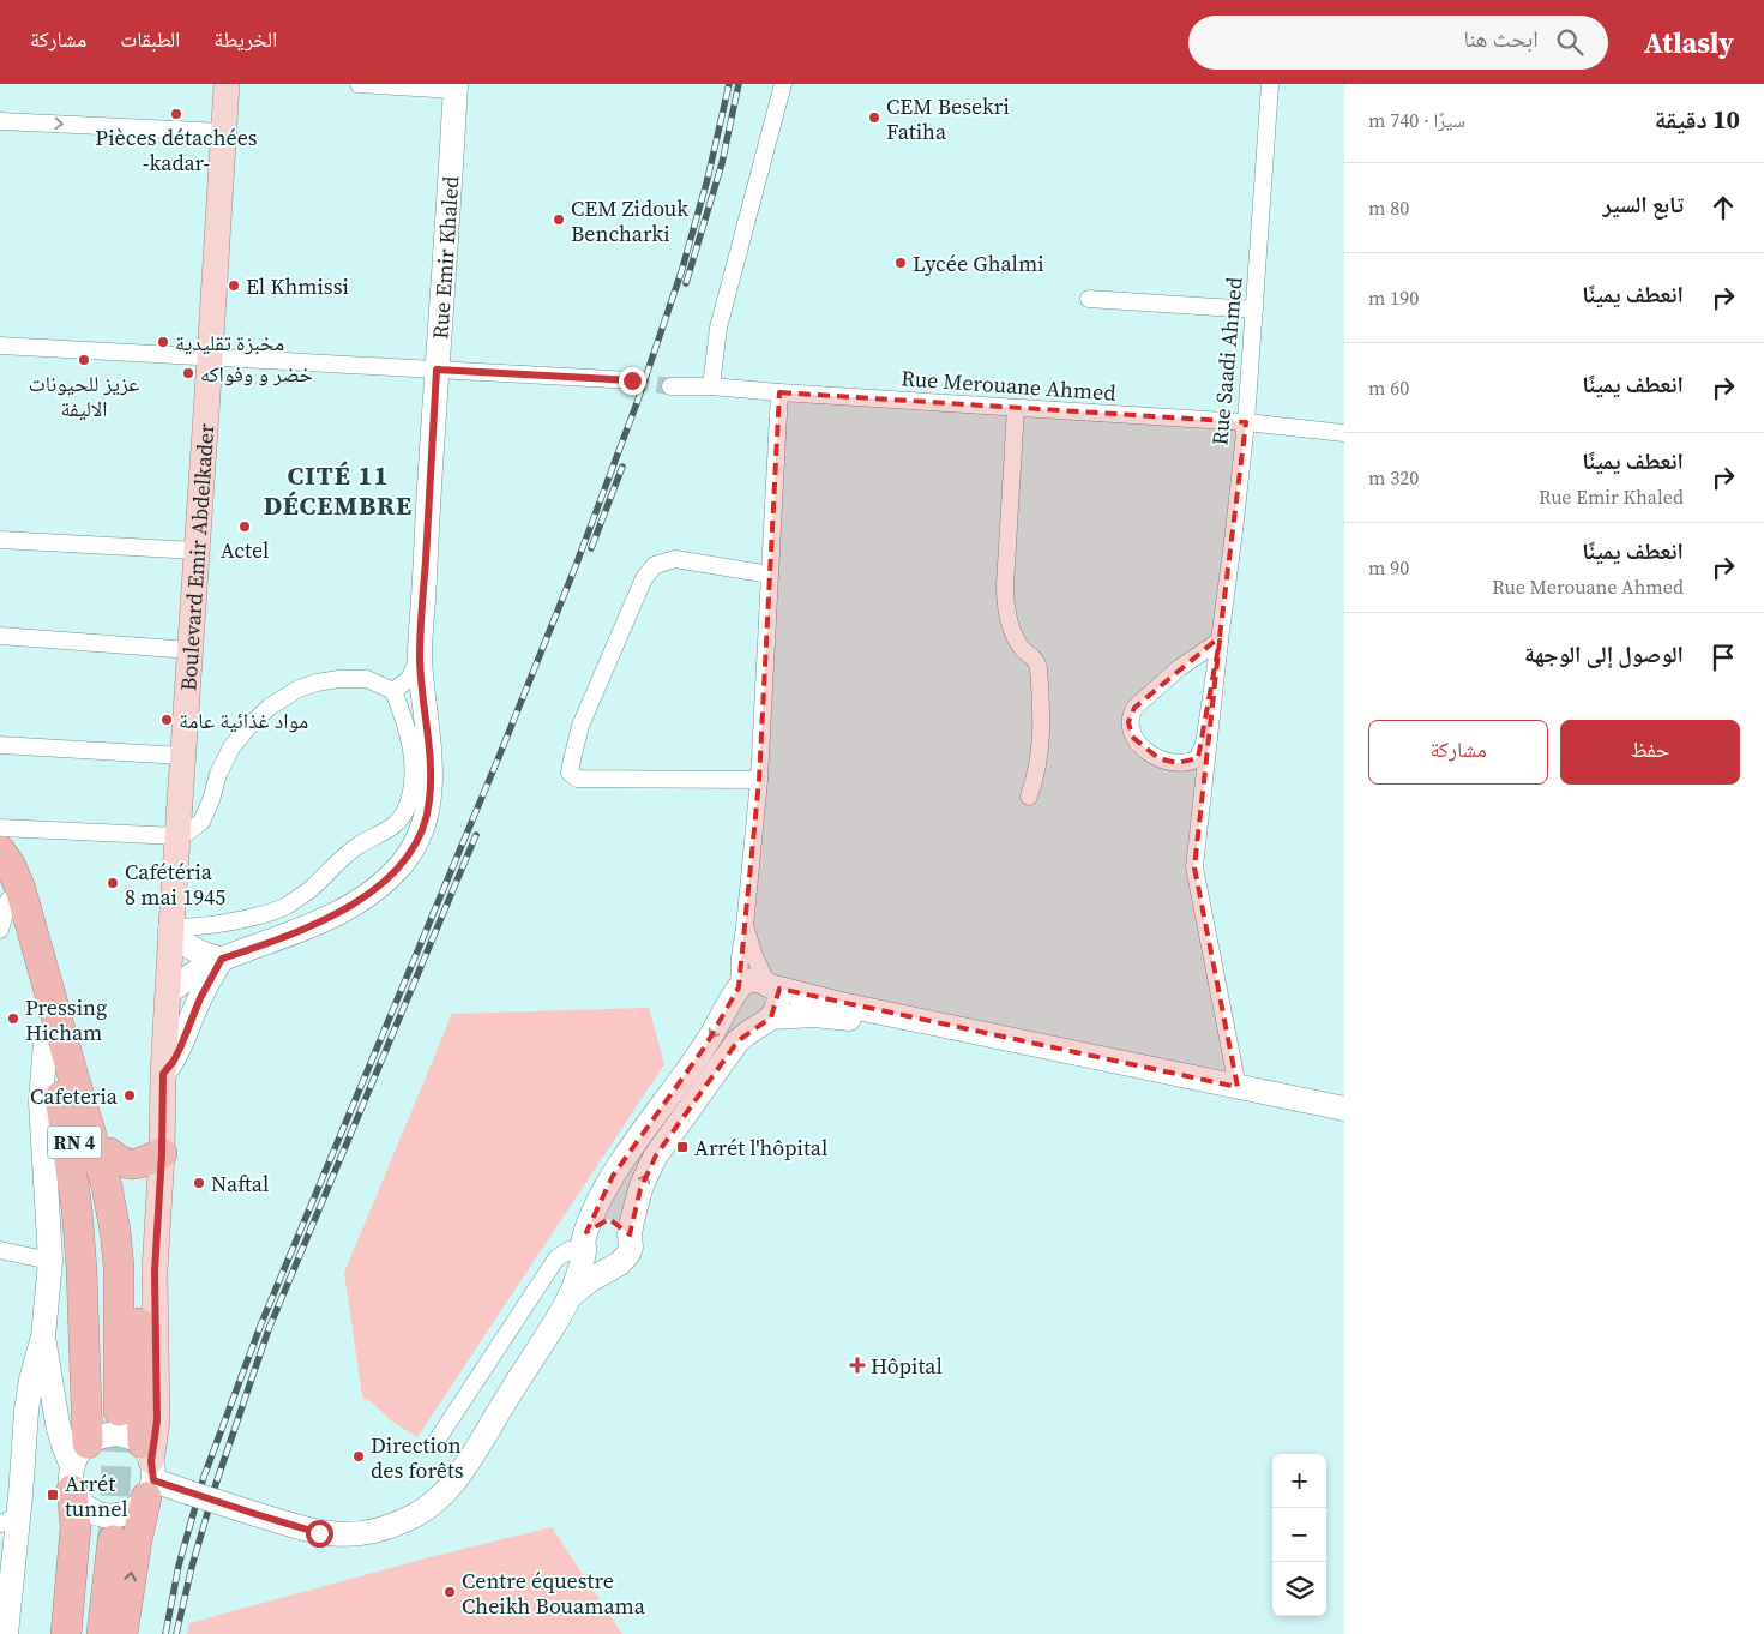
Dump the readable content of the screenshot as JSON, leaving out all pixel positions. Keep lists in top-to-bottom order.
{
  "streets": {
    "highway": ["RN 4"],
    "main road": ["Boulevard Emir Abdelkader"],
    "street": ["Rue Emir Khaled", "Rue Saadi Ahmed", "Rue Merouane Ahmed"]
  },
  "crossings": [
    ["Rue Emir Khaled", "Boulevard Emir Abdelkader"],
    ["Rue Saadi Ahmed", "Rue Merouane Ahmed"],
    ["Boulevard Emir Abdelkader", "RN 4"]
  ],
  "districts": ["CITÉ 11 DÉCEMBRE"],
  "places": {
    "other": [
      "Pièces détachées -kadar-",
      "CEM Besekri Fatiha",
      "CEM Zidouk Bencharki",
      "Lycée Ghalmi",
      "El Khmissi",
      "مخبزة تقليدية",
      "عزيز للحيونات الاليفة",
      "خضر و وفواكه",
      "Actel",
      "مواد غذائية عامة",
      "Cafétéria 8 mai 1945",
      "Pressing Hicham",
      "Cafeteria",
      "Naftal",
      "Direction des forêts",
      "Centre équestre Cheikh Bouamama"
    ],
    "transit": ["Arrét l'hôpital", "Arrét tunnel"],
    "health": ["Hôpital"]
  },
  "page": {
    "header": "Atlasly",
    "search": "ابحث هنا",
    "nav": ["الخريطة", "الطبقات", "مشاركة"],
    "heading": ["10 دقيقة", "سيرًا · 740 m"],
    "list": [
      ["تابع السير", "80 m"],
      ["انعطف يمينًا", "190 m"],
      ["انعطف يمينًا", "60 m"],
      ["انعطف يمينًا", "Rue Emir Khaled", "320 m"],
      ["انعطف يمينًا", "Rue Merouane Ahmed", "90 m"],
      "الوصول إلى الوجهة"
    ],
    "buttons": ["حفظ", "مشاركة"],
    "map_buttons": ["+", "−"]
  }
}
